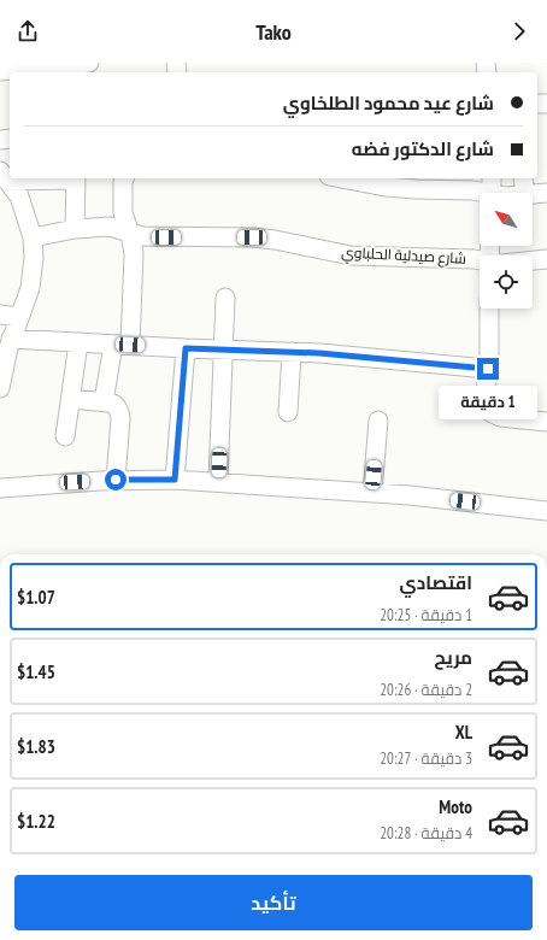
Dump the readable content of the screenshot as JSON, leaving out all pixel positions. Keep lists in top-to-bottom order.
{
  "streets": {
    "street": ["شارع صيدلية الحلباوي"]
  },
  "north": "top left",
  "page": {
    "header": "Tako",
    "banner": ["شارع عيد محمود الطلخاوي", "شارع الدكتور فضه"],
    "bubble": "1 دقيقة",
    "list": [
      {
        "name": "اقتصادي",
        "note": "1 دقيقة · 20:25",
        "value": "$1.07"
      },
      {
        "name": "مريح",
        "note": "2 دقيقة · 20:26",
        "value": "$1.45"
      },
      {
        "name": "XL",
        "note": "3 دقيقة · 20:27",
        "value": "$1.83"
      },
      {
        "name": "Moto",
        "note": "4 دقيقة · 20:28",
        "value": "$1.22"
      }
    ],
    "buttons": "تأكيد"
  }
}
